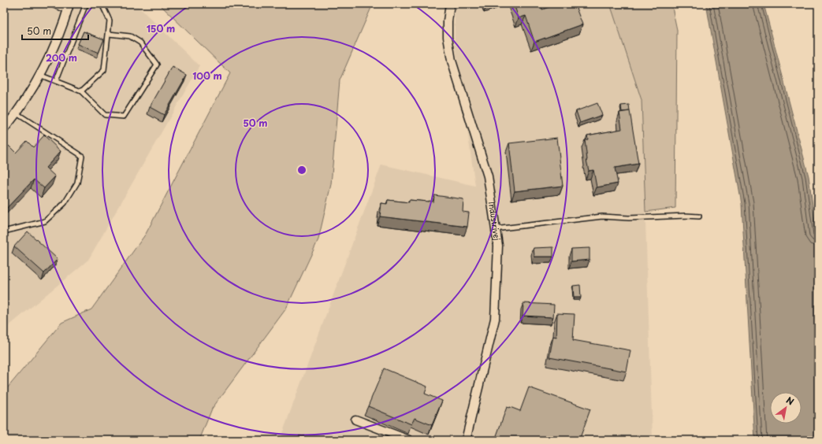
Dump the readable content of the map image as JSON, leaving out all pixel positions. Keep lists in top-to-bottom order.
{
  "streets": {
    "street": ["Industrivej"]
  },
  "scale_bar": "50 m",
  "north": "top right",
  "rings": [
    "150 m",
    "200 m",
    "100 m",
    "50 m"
  ]
}
